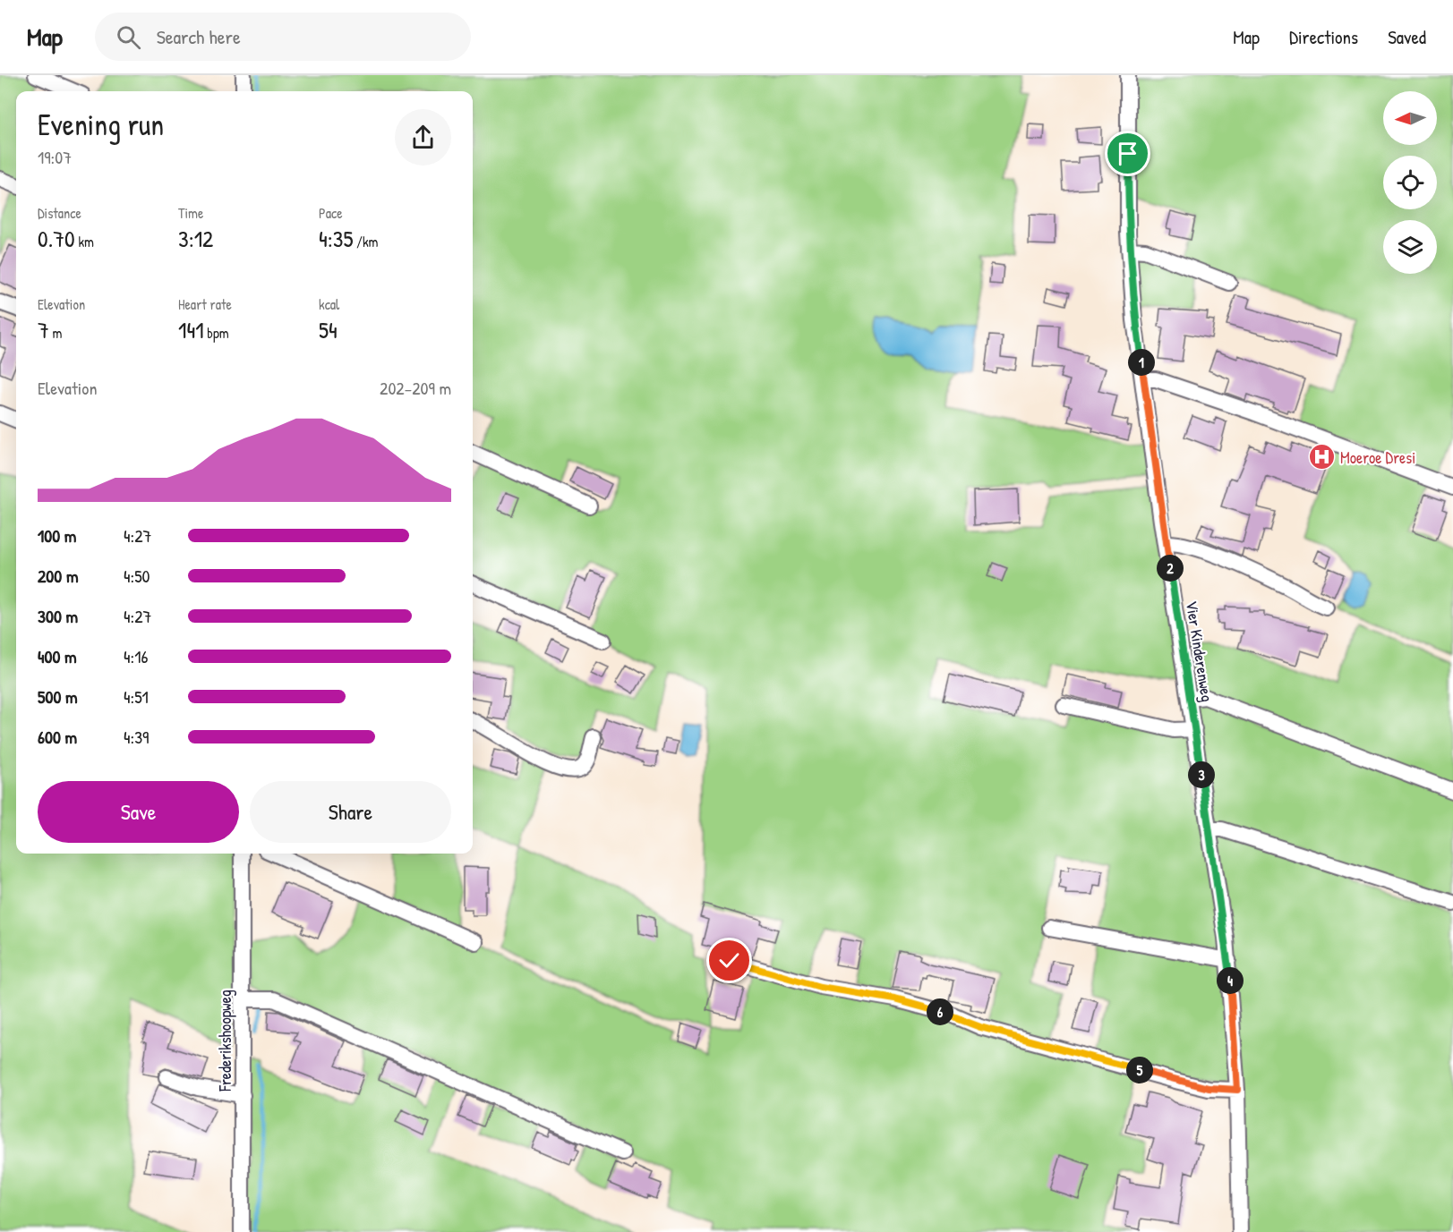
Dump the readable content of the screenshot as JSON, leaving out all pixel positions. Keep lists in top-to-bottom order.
{
  "streets": {
    "street": ["Vier Kinderenweg", "Frederikshoopweg"]
  },
  "places": {
    "hospital": ["Moeroe Dresi"]
  },
  "north": "left",
  "page": {
    "header": "Map",
    "search": "Search here",
    "nav": ["Map", "Directions", "Saved"],
    "heading": ["Evening run", "19:07"],
    "stats": [
      ["Distance", "0.70 km"],
      ["Time", "3:12"],
      ["Pace", "4:35 /km"],
      ["Elevation", "7 m"],
      ["Heart rate", "141 bpm"],
      ["kcal", "54"]
    ],
    "pins": [
      "1",
      "2",
      "3",
      "4",
      "6",
      "5"
    ],
    "chart": ["Elevation", "202–209 m"],
    "list": [
      {
        "name": "100 m",
        "note": "4:27"
      },
      {
        "name": "200 m",
        "note": "4:50"
      },
      {
        "name": "300 m",
        "note": "4:27"
      },
      {
        "name": "400 m",
        "note": "4:16"
      },
      {
        "name": "500 m",
        "note": "4:51"
      },
      {
        "name": "600 m",
        "note": "4:39"
      }
    ],
    "buttons": ["Save", "Share"]
  }
}
